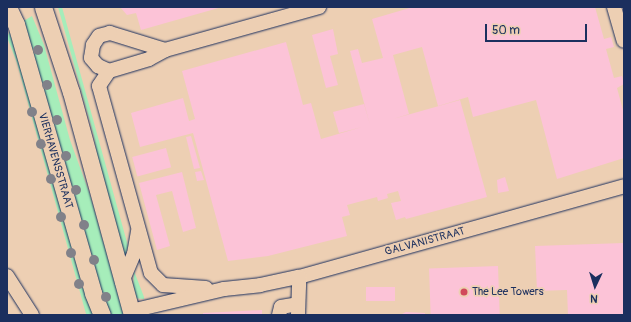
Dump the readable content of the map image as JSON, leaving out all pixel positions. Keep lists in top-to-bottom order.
{
  "streets": {
    "main road": ["VIERHAVENSSTRAAT"],
    "street": ["GALVANISTRAAT"]
  },
  "places": ["The Lee Towers"],
  "scale_bar": "50 m",
  "north": "bottom"
}
